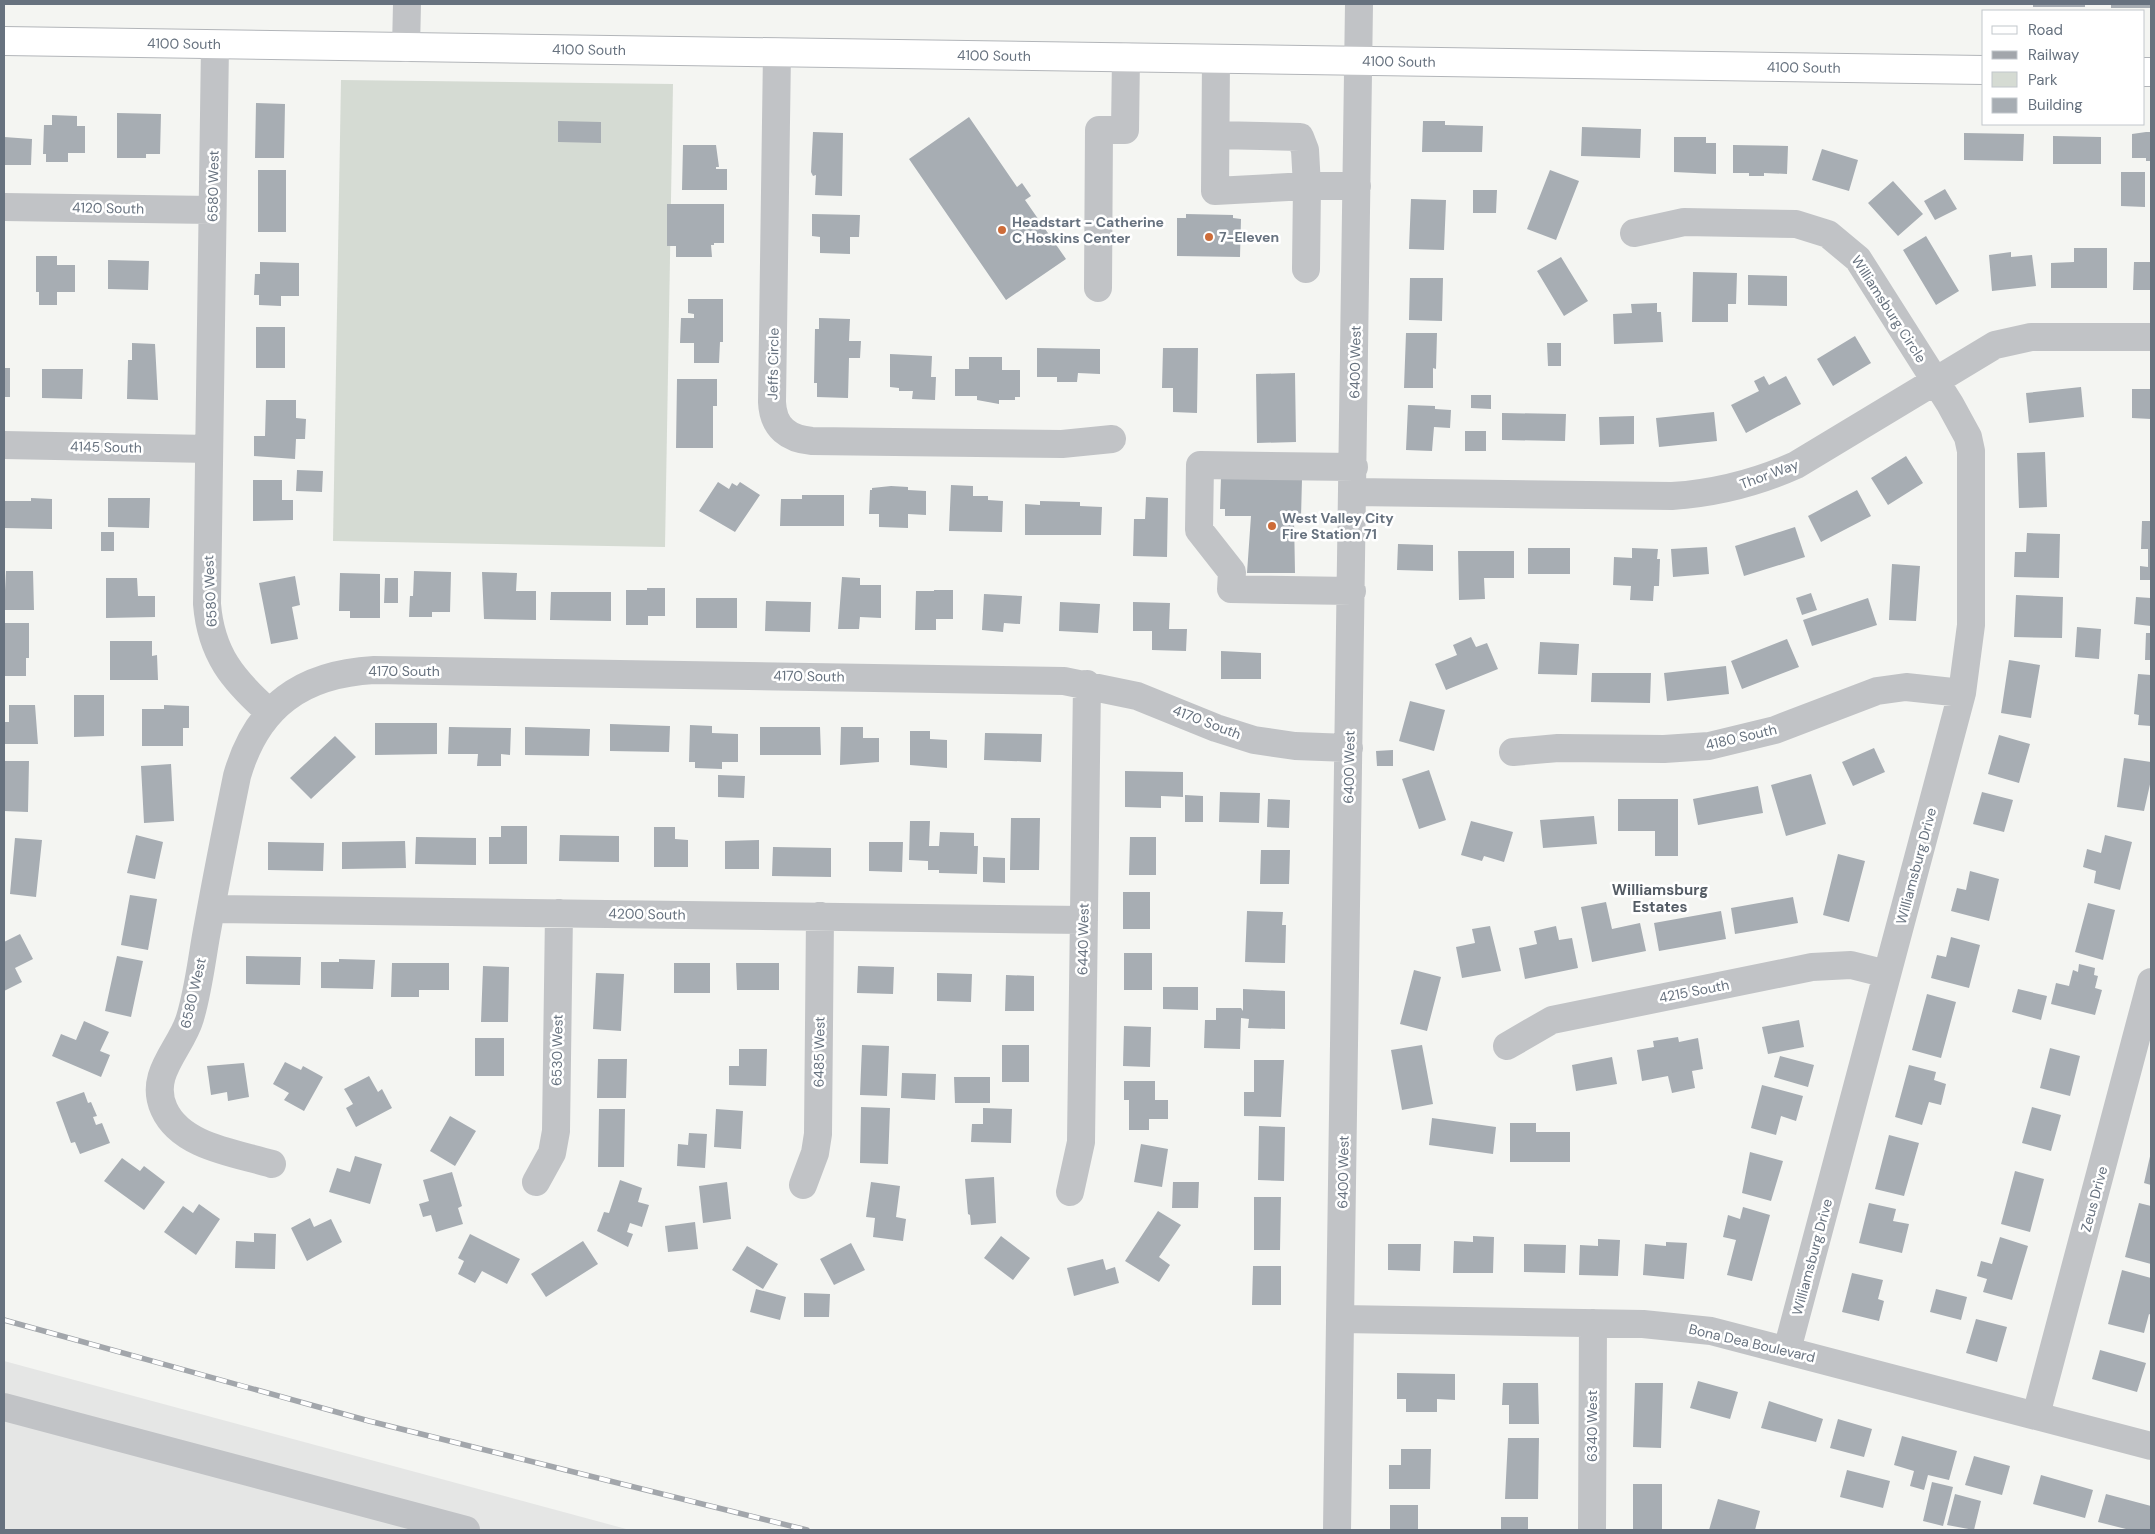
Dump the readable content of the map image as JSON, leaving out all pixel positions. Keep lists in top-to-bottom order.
{
  "streets": {
    "main road": ["4100 South"],
    "street": [
      "6580 West",
      "4120 South",
      "Williamsburg Circle",
      "6400 West",
      "Jeffs Circle",
      "4145 South",
      "Thor Way",
      "4170 South",
      "4180 South",
      "Williamsburg Drive",
      "4200 South",
      "6440 West",
      "4215 South",
      "6530 West",
      "6485 West",
      "Zeus Drive",
      "Bona Dea Boulevard",
      "6340 West"
    ]
  },
  "crossings": [
    ["4100 South", "6580 West"],
    ["4100 South", "6400 West"],
    ["4100 South", "Jeffs Circle"],
    ["6580 West", "4120 South"],
    ["6580 West", "4145 South"],
    ["6580 West", "4170 South"],
    ["6580 West", "4200 South"],
    ["Williamsburg Circle", "Thor Way"],
    ["Williamsburg Circle", "Williamsburg Drive"],
    ["6400 West", "Thor Way"],
    ["6400 West", "4170 South"],
    ["6400 West", "Bona Dea Boulevard"],
    ["Thor Way", "Williamsburg Drive"],
    ["4170 South", "6440 West"],
    ["4180 South", "Williamsburg Drive"],
    ["Williamsburg Drive", "4215 South"],
    ["Williamsburg Drive", "Bona Dea Boulevard"],
    ["4200 South", "6440 West"],
    ["4200 South", "6530 West"],
    ["4200 South", "6485 West"],
    ["Zeus Drive", "Bona Dea Boulevard"],
    ["Bona Dea Boulevard", "6340 West"]
  ],
  "districts": ["Williamsburg Estates"],
  "places": ["Headstart - Catherine C Hoskins Center", "7-Eleven", "West Valley City Fire Station 71"],
  "legend": [
    "Road",
    "Railway",
    "Park",
    "Building"
  ]
}
